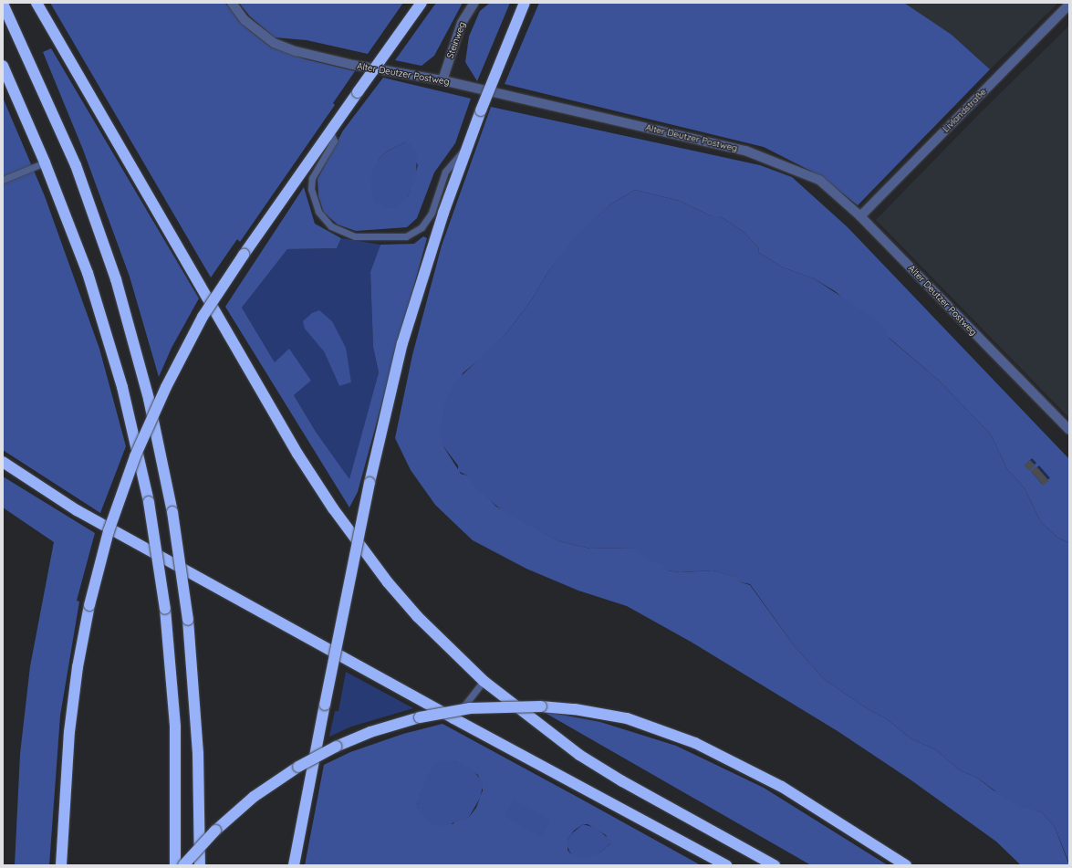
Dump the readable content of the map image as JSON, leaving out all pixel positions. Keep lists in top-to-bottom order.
{
  "streets": {
    "street": ["Steinweg", "Alter Deutzer Postweg", "Livlandstraße"]
  },
  "crossings": [
    ["Steinweg", "Alter Deutzer Postweg"],
    ["Alter Deutzer Postweg", "Livlandstraße"]
  ]
}
